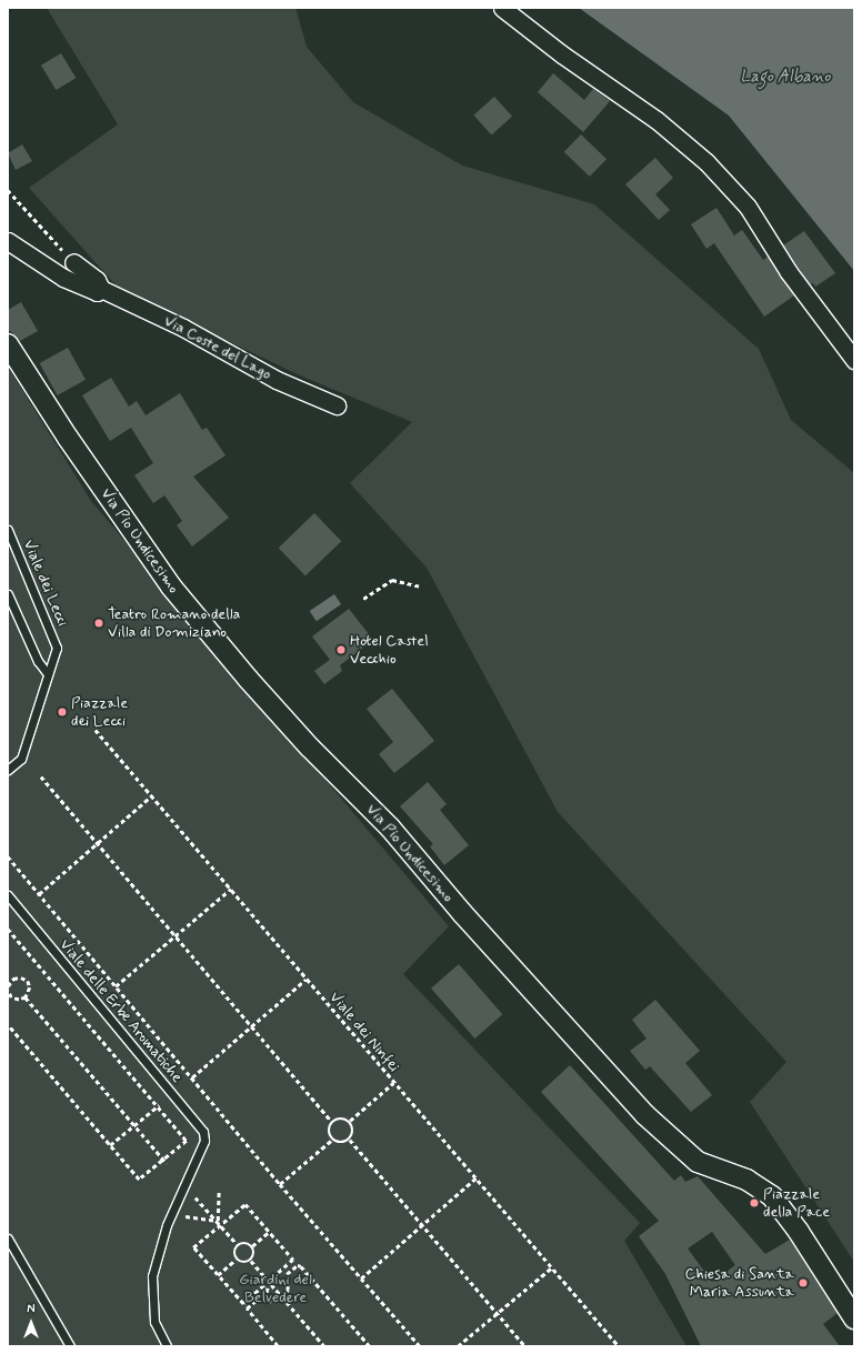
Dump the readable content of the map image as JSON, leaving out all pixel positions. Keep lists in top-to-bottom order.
{
  "streets": {
    "street": ["Via Coste del Lago", "Via Pio Undicesimo"],
    "lane": ["Viale dei Lecci", "Viale delle Erbe Aromatiche"],
    "path": ["Viale dei Ninfei"]
  },
  "water": ["Lago Albano"],
  "parks": ["Giardini del Belvedere"],
  "places": [
    "Teatro Romano della Villa di Domiziano",
    "Hotel Castel Vecchio",
    "Piazzale dei Lecci",
    "Piazzale della Pace",
    "Chiesa di Santa Maria Assunta"
  ],
  "north": "top"
}
